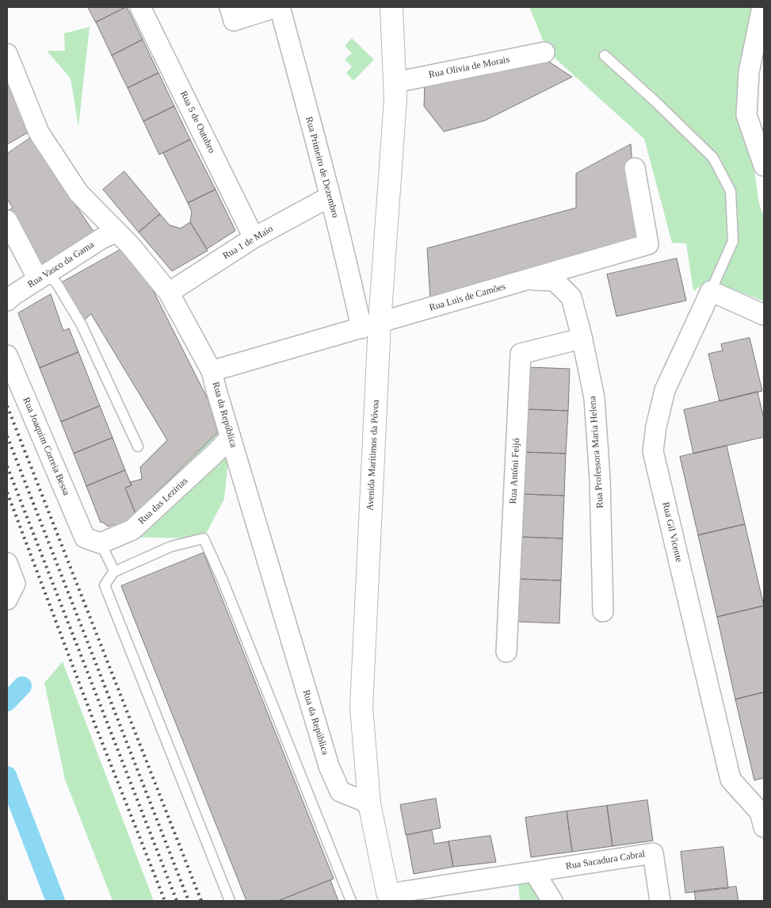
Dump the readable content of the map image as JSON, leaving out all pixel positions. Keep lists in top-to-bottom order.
{
  "streets": {
    "main road": ["Avenida Marítimos da Póvoa"],
    "street": [
      "Rua Olivia de Morais",
      "Rua 5 de Outubro",
      "Rua Primeiro de Dezembro",
      "Rua 1 de Maio",
      "Rua Vasco da Gama",
      "Rua Luis de Camões",
      "Rua da República",
      "Rua Joaquim Correia Bessa",
      "Rua Professora Maria Helena",
      "Rua Antóni Feijó",
      "Rua das Lezirias",
      "Rua Gil Vicente",
      "Rua Sacadura Cabral"
    ]
  },
  "crossings": [
    ["Rua Olivia de Morais", "Avenida Marítimos da Póvoa"],
    ["Rua 5 de Outubro", "Rua 1 de Maio"],
    ["Rua Primeiro de Dezembro", "Rua 1 de Maio"],
    ["Rua Primeiro de Dezembro", "Rua Luis de Camões"],
    ["Rua Primeiro de Dezembro", "Avenida Marítimos da Póvoa"],
    ["Rua 1 de Maio", "Rua da República"],
    ["Rua Vasco da Gama", "Rua da República"],
    ["Rua Luis de Camões", "Rua da República"],
    ["Rua Luis de Camões", "Rua Professora Maria Helena"],
    ["Rua Luis de Camões", "Avenida Marítimos da Póvoa"],
    ["Rua da República", "Avenida Marítimos da Póvoa"],
    ["Rua da República", "Rua das Lezirias"],
    ["Rua Joaquim Correia Bessa", "Rua das Lezirias"],
    ["Rua Professora Maria Helena", "Rua Antóni Feijó"],
    ["Avenida Marítimos da Póvoa", "Rua Sacadura Cabral"]
  ]
}
